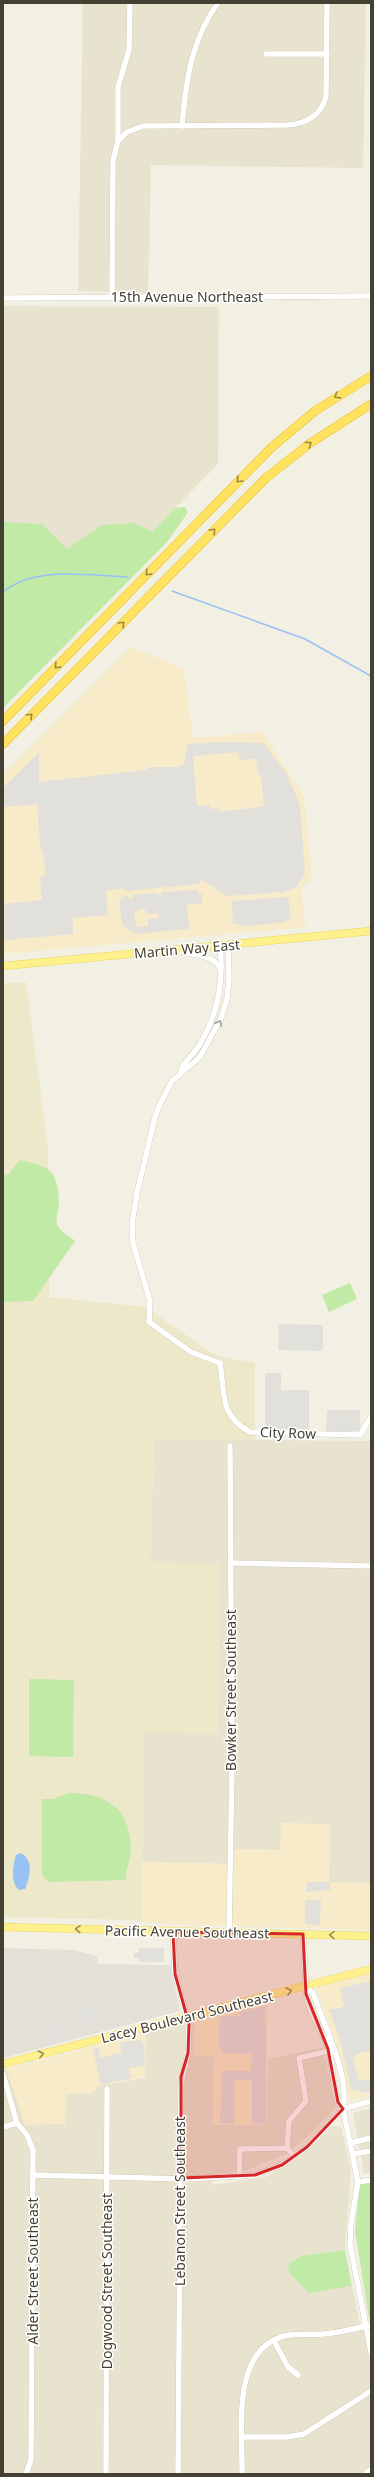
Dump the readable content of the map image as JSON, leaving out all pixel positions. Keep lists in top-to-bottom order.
{
  "streets": {
    "main road": ["Martin Way East", "Pacific Avenue Southeast", "Lacey Boulevard Southeast"],
    "street": [
      "15th Avenue Northeast",
      "City Row",
      "Bowker Street Southeast",
      "Lebanon Street Southeast",
      "Alder Street Southeast",
      "Dogwood Street Southeast"
    ]
  },
  "crossings": [
    ["Bowker Street Southeast", "Pacific Avenue Southeast"],
    ["Pacific Avenue Southeast", "Lebanon Street Southeast"],
    ["Lacey Boulevard Southeast", "Lebanon Street Southeast"]
  ],
  "one_way": ["Pacific Avenue Southeast", "Lacey Boulevard Southeast"]
}
